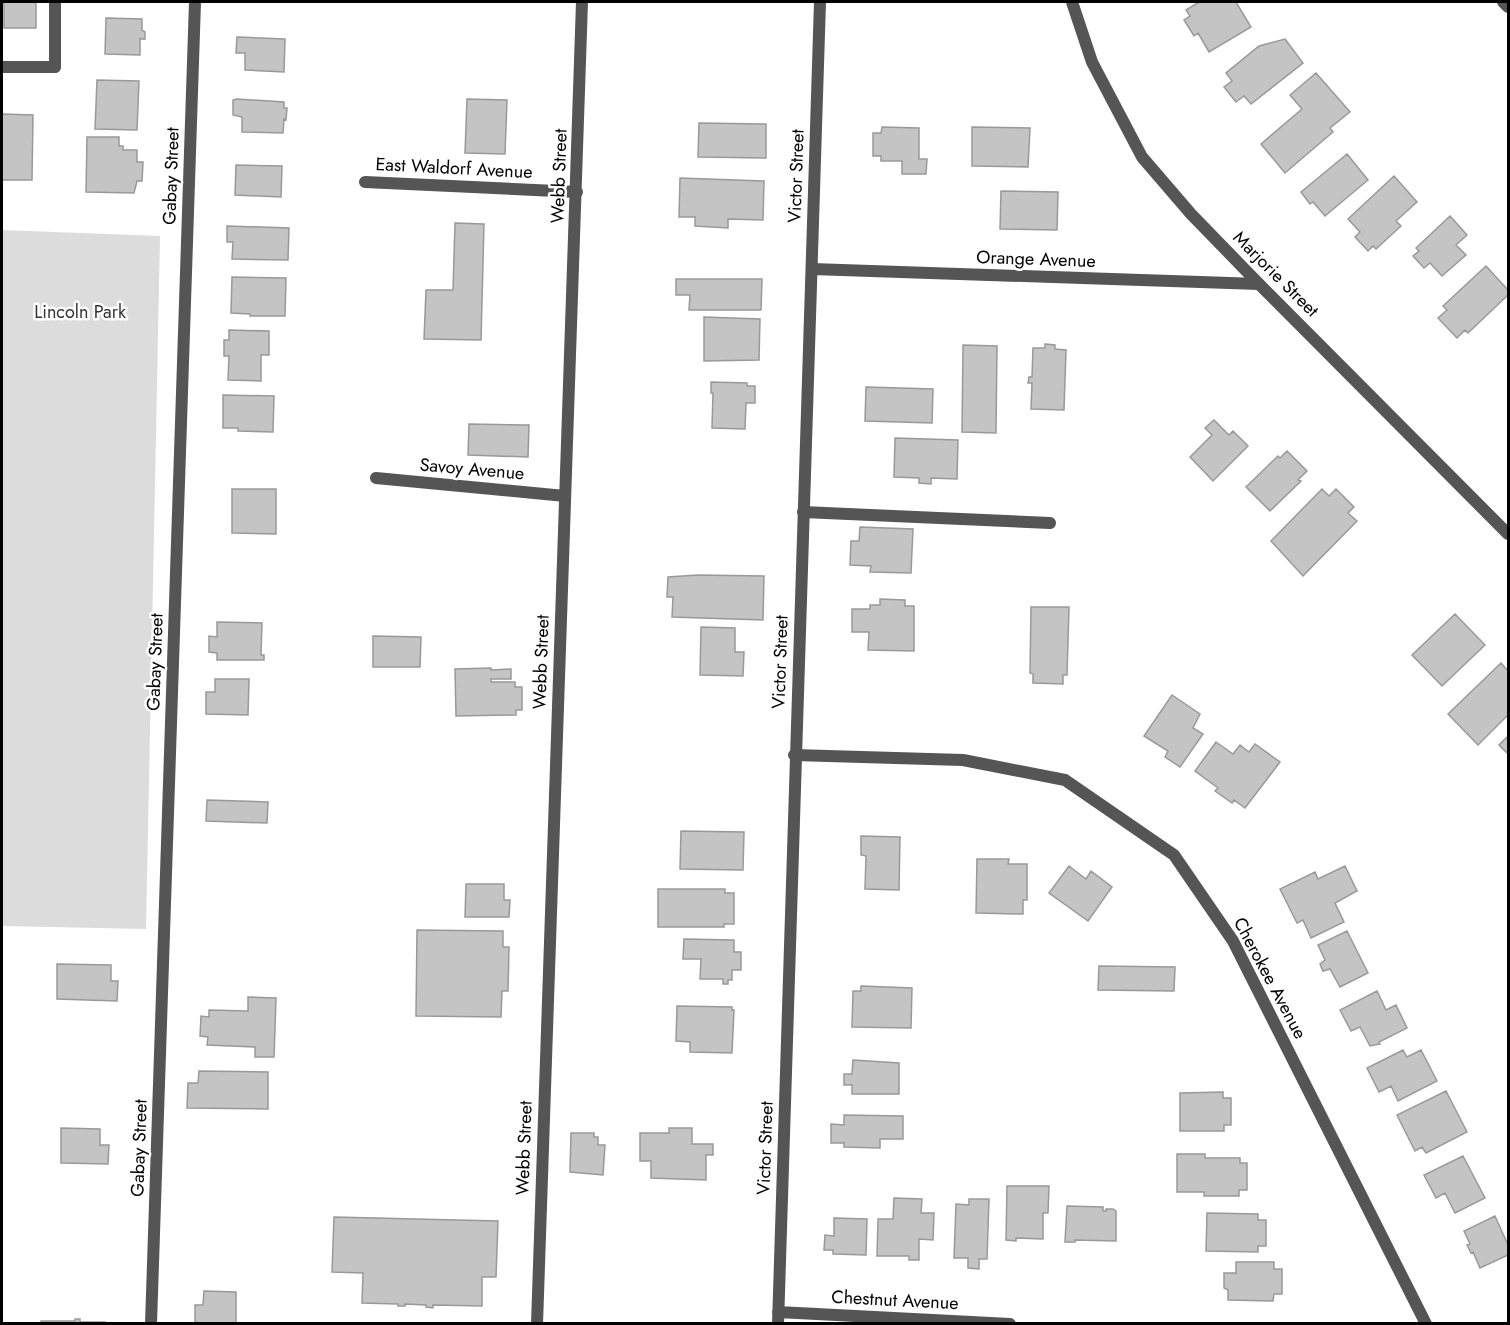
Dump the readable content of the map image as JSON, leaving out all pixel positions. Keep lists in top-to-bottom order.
{
  "streets": {
    "street": [
      "East Waldorf Avenue",
      "Gabay Street",
      "Webb Street",
      "Victor Street",
      "Orange Avenue",
      "Marjorie Street",
      "Savoy Avenue",
      "Cherokee Avenue",
      "Chestnut Avenue"
    ]
  },
  "crossings": [
    ["East Waldorf Avenue", "Webb Street"],
    ["Webb Street", "Savoy Avenue"],
    ["Victor Street", "Orange Avenue"],
    ["Victor Street", "Cherokee Avenue"],
    ["Victor Street", "Chestnut Avenue"],
    ["Orange Avenue", "Marjorie Street"]
  ],
  "parks": ["Lincoln Park"]
}
